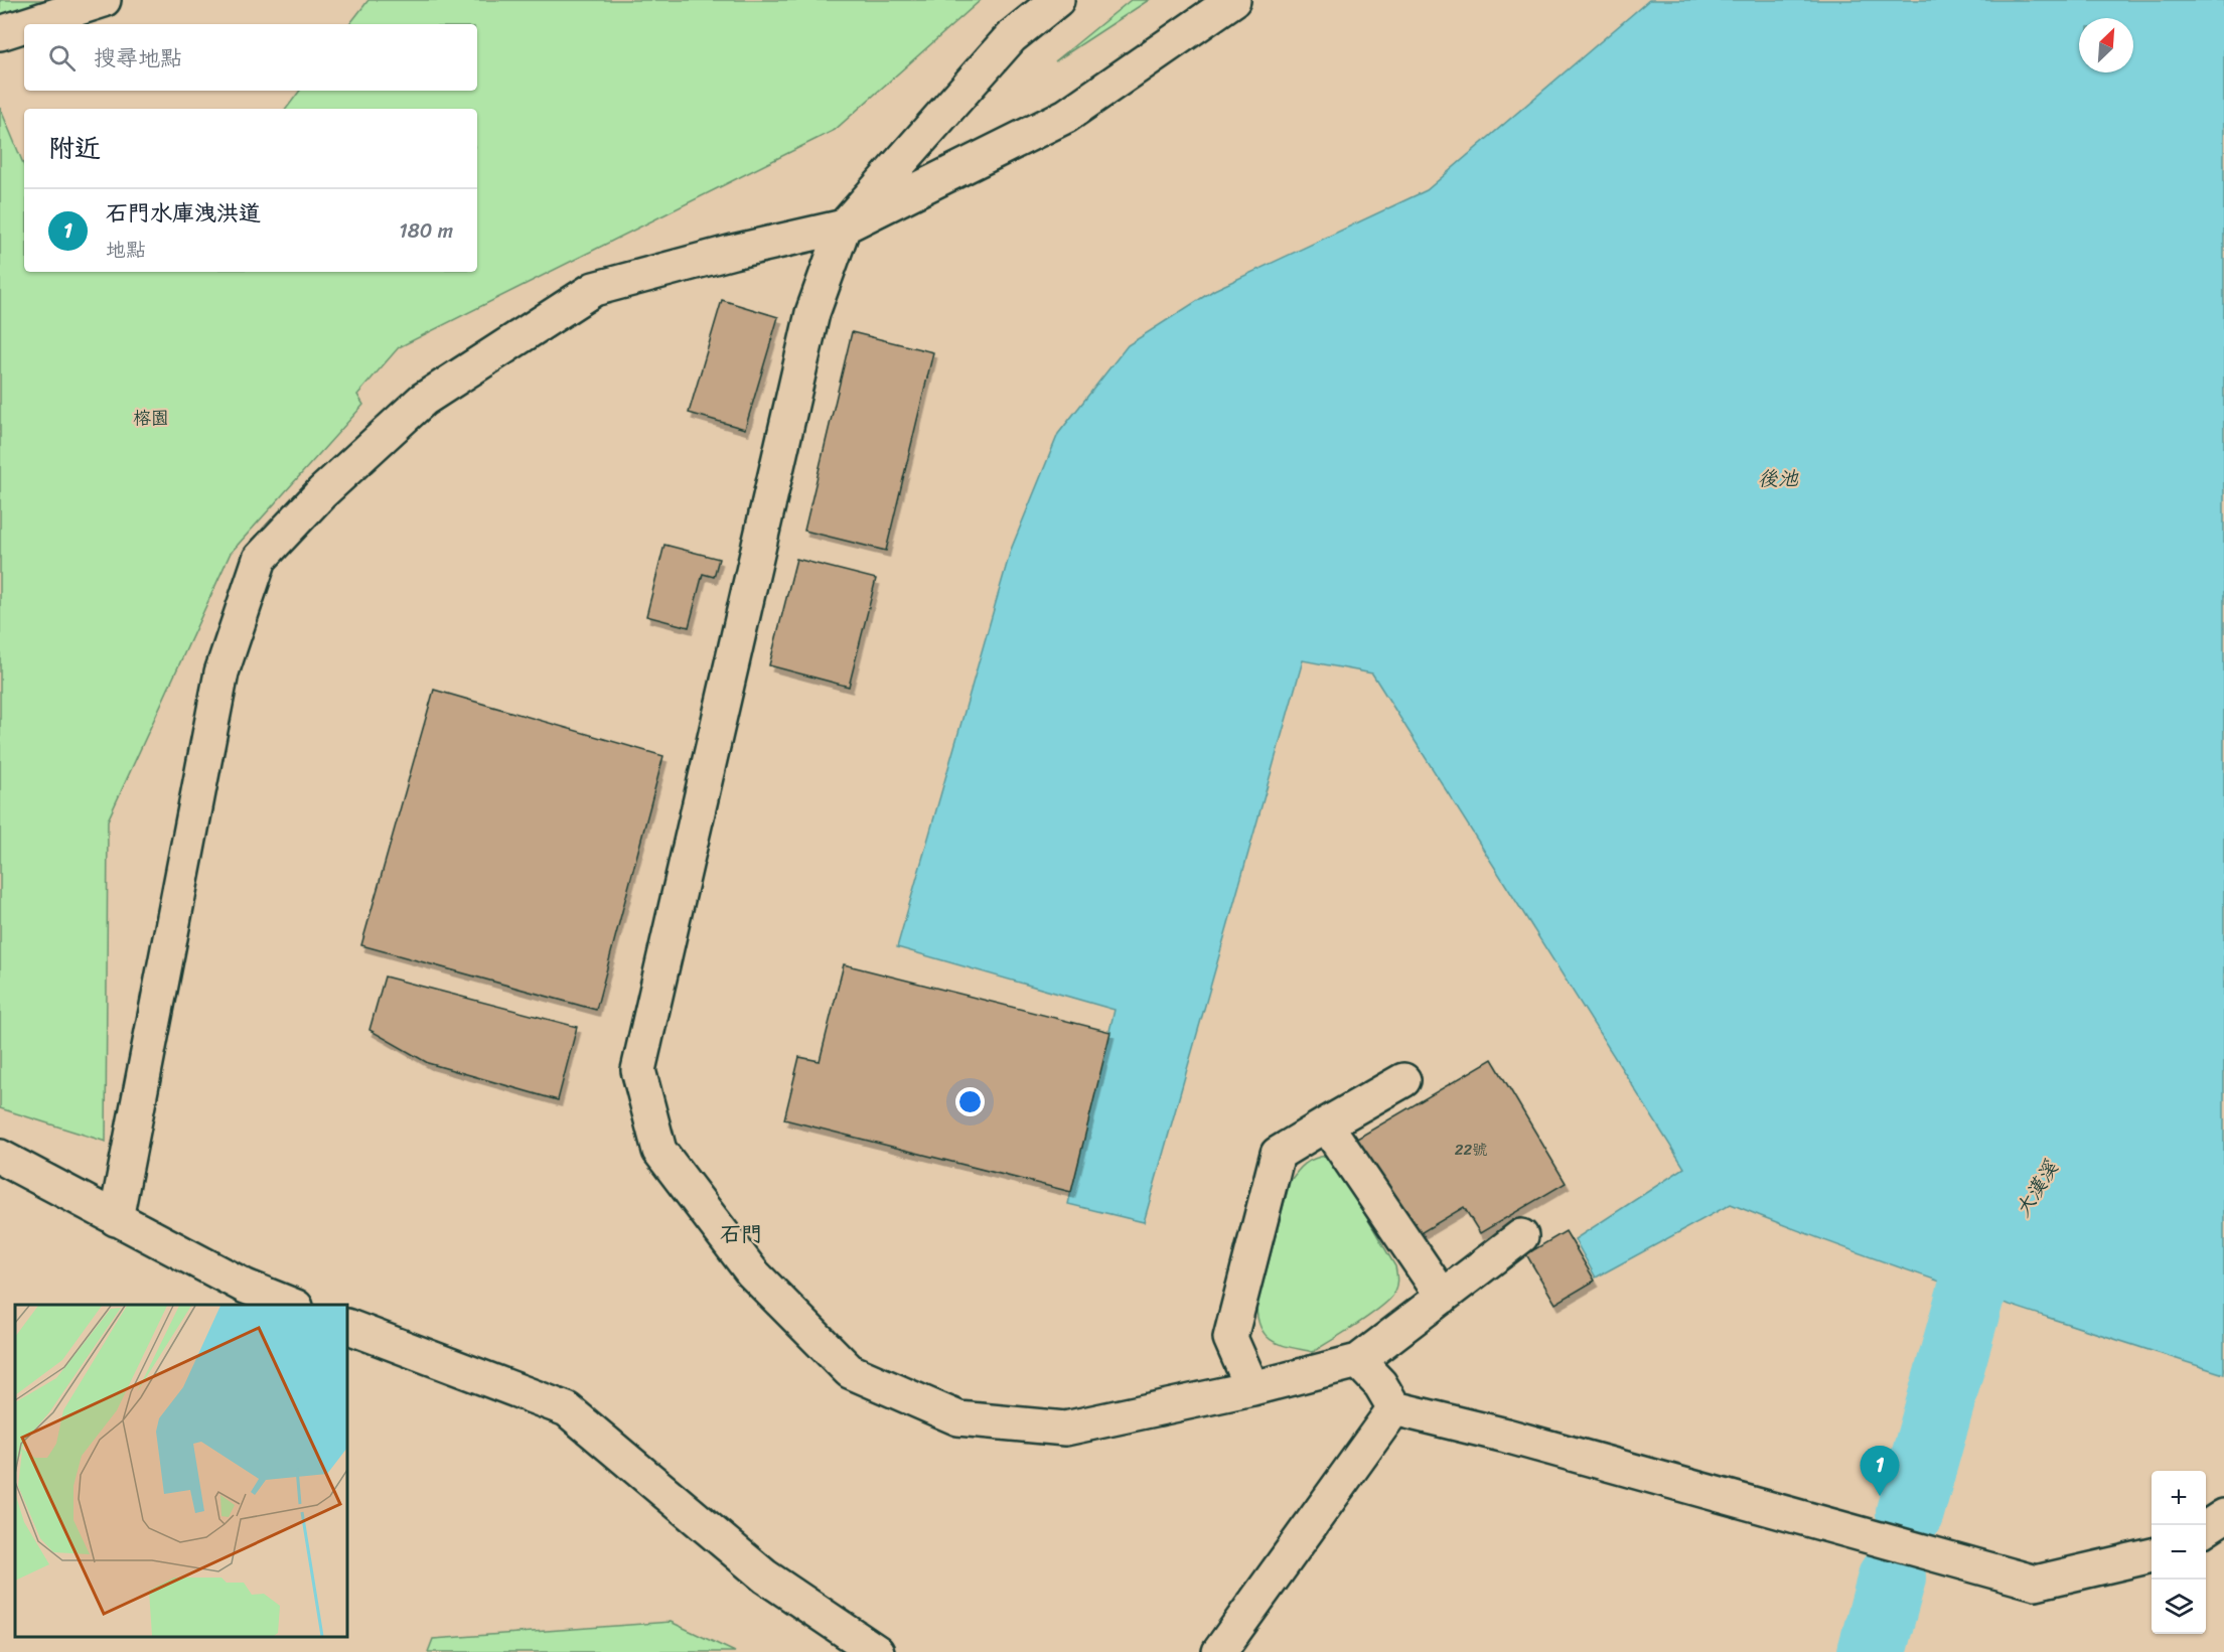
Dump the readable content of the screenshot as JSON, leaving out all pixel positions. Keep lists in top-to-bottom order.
{
  "districts": ["石門"],
  "water": ["後池", "大漢溪"],
  "parks": ["榕園"],
  "house_numbers": ["22號"],
  "north": "top right",
  "page": {
    "search": "搜尋地點",
    "heading": "附近",
    "list": [
      {
        "mark": "1",
        "name": "石門水庫洩洪道",
        "note": "地點",
        "value": "180 m"
      }
    ],
    "pins": "1",
    "map_buttons": ["+", "−"]
  }
}
